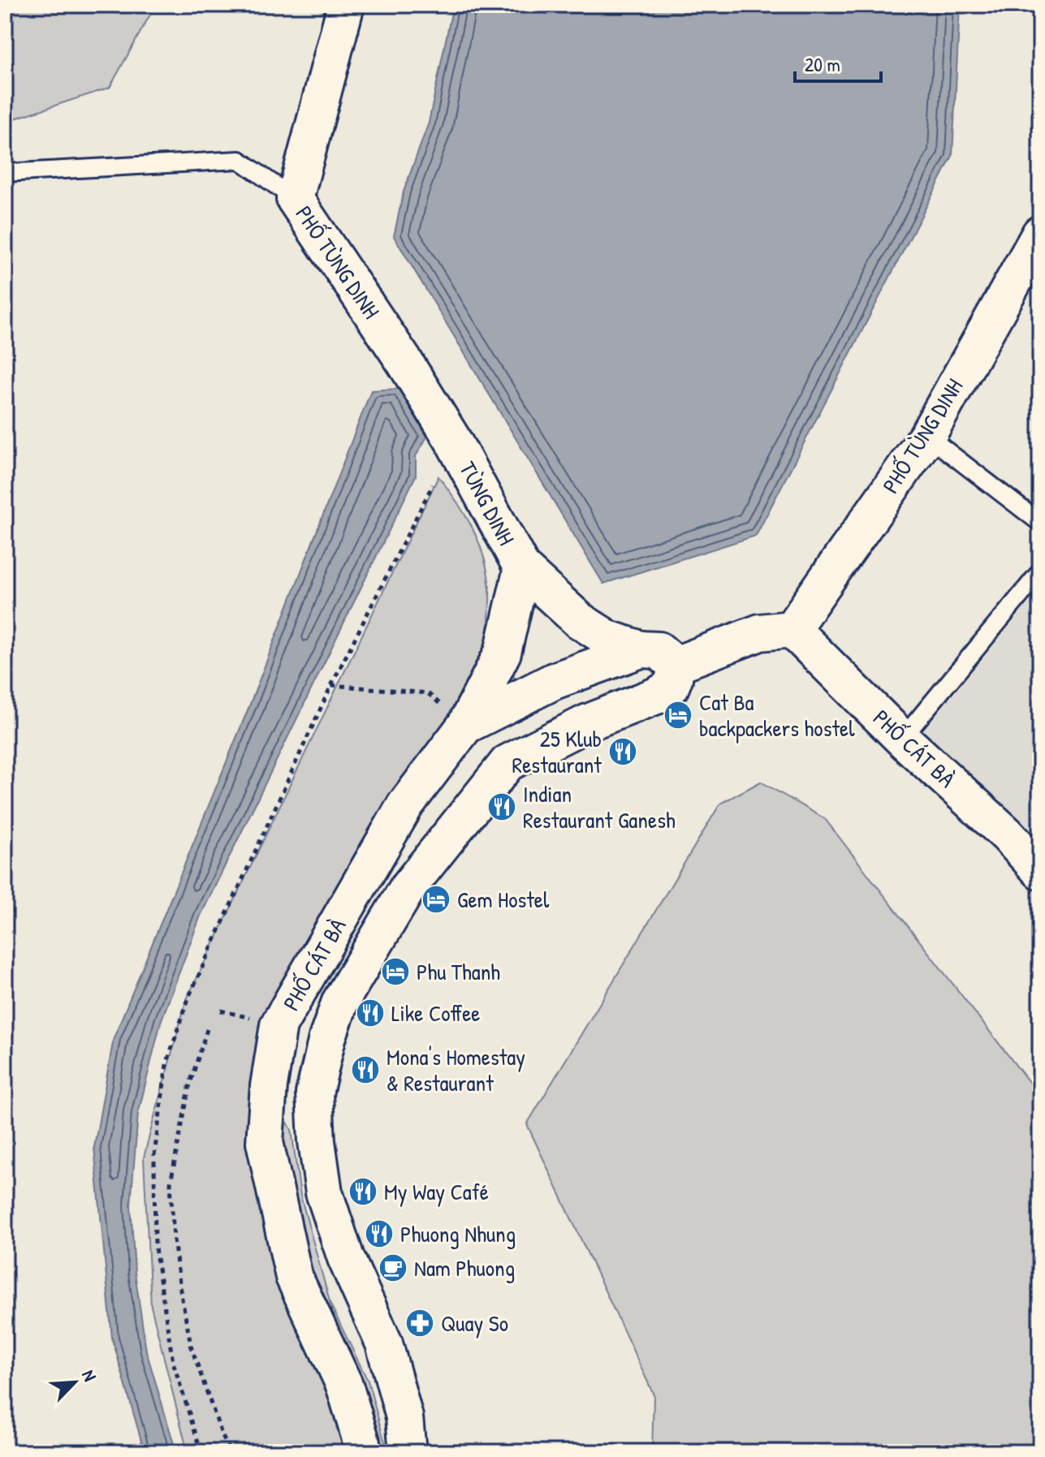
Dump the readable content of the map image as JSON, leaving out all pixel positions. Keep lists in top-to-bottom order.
{
  "streets": {
    "main road": ["PHỐ TÙNG DINH", "TÙNG DINH", "PHỐ CÁT BÀ"]
  },
  "crossings": [
    ["PHỐ TÙNG DINH", "TÙNG DINH"],
    ["PHỐ TÙNG DINH", "PHỐ CÁT BÀ"],
    ["TÙNG DINH", "PHỐ CÁT BÀ"]
  ],
  "places": {
    "hotel": ["Cat Ba backpackers hostel", "Gem Hostel", "Phu Thanh"],
    "restaurant": [
      "25 Klub Restaurant",
      "Indian Restaurant Ganesh",
      "Like Coffee",
      "Mona's Homestay & Restaurant",
      "My Way Café",
      "Phuong Nhung"
    ],
    "cafe": ["Nam Phuong"],
    "pharmacy": ["Quay So"]
  },
  "scale_bar": "20 m",
  "north": "top right"
}
